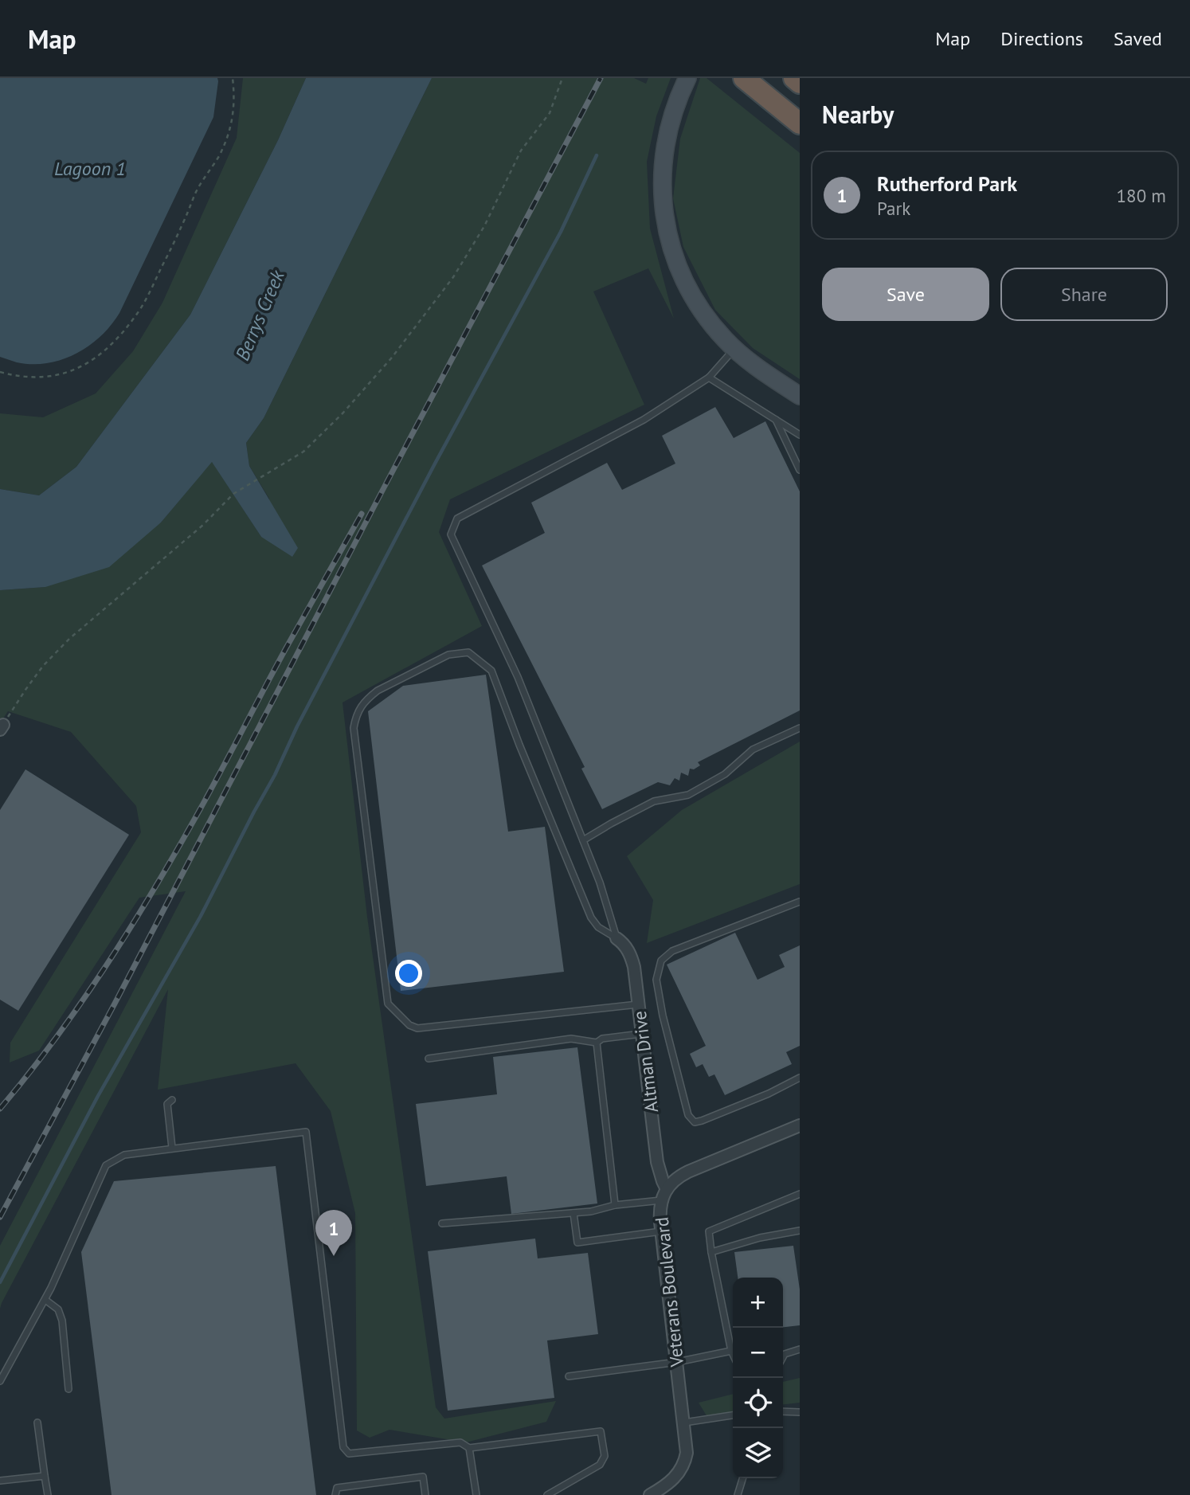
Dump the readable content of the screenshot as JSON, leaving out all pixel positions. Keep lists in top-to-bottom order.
{
  "streets": {
    "street": ["Altman Drive", "Veterans Boulevard"]
  },
  "crossings": [
    ["Altman Drive", "Veterans Boulevard"]
  ],
  "water": ["Lagoon 1", "Berrys Creek"],
  "page": {
    "header": "Map",
    "nav": ["Map", "Directions", "Saved"],
    "heading": "Nearby",
    "list": [
      {
        "mark": "1",
        "name": "Rutherford Park",
        "note": "Park",
        "value": "180 m"
      }
    ],
    "buttons": ["Save", "Share"],
    "pins": "1",
    "map_buttons": ["+", "−"]
  }
}
